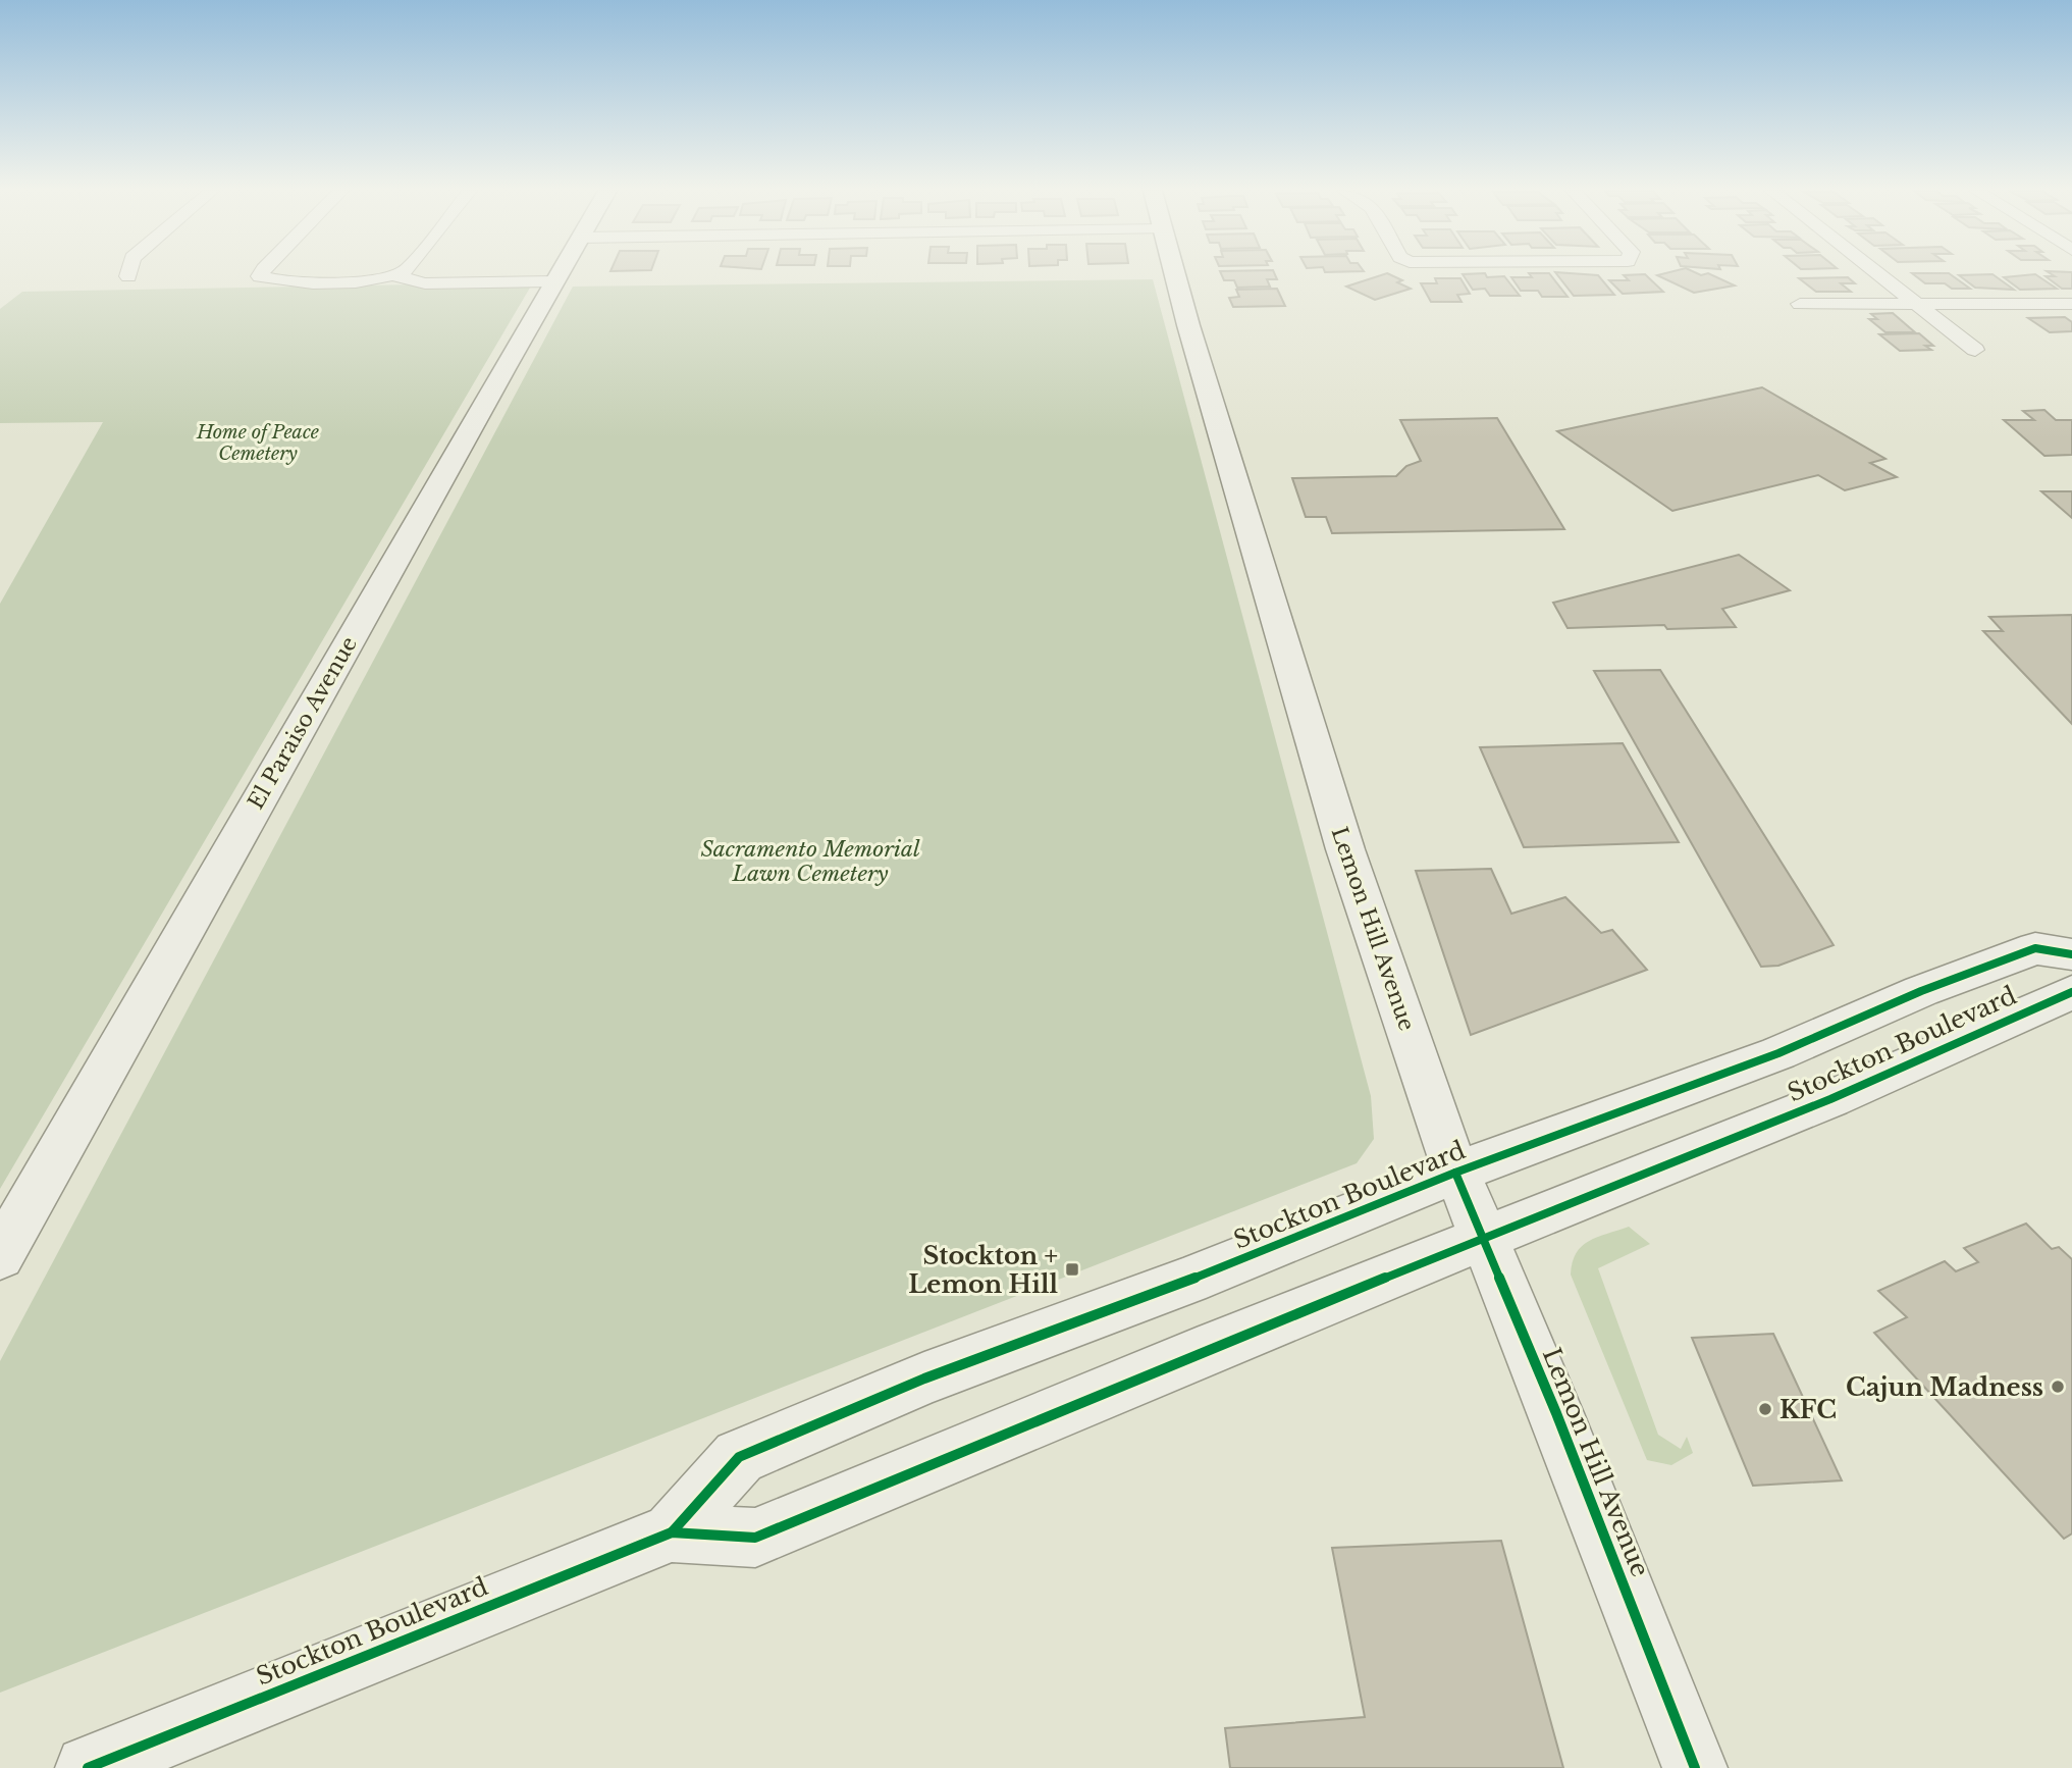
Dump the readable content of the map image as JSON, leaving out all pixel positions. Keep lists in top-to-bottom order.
{
  "streets": {
    "street": ["El Paraiso Avenue", "Lemon Hill Avenue", "Stockton Boulevard"]
  },
  "crossings": [
    ["Lemon Hill Avenue", "Stockton Boulevard"]
  ],
  "parks": ["Home of Peace Cemetery", "Sacramento Memorial Lawn Cemetery"],
  "places": {
    "transit": ["Stockton + Lemon Hill"],
    "other": ["Cajun Madness", "KFC"]
  }
}
